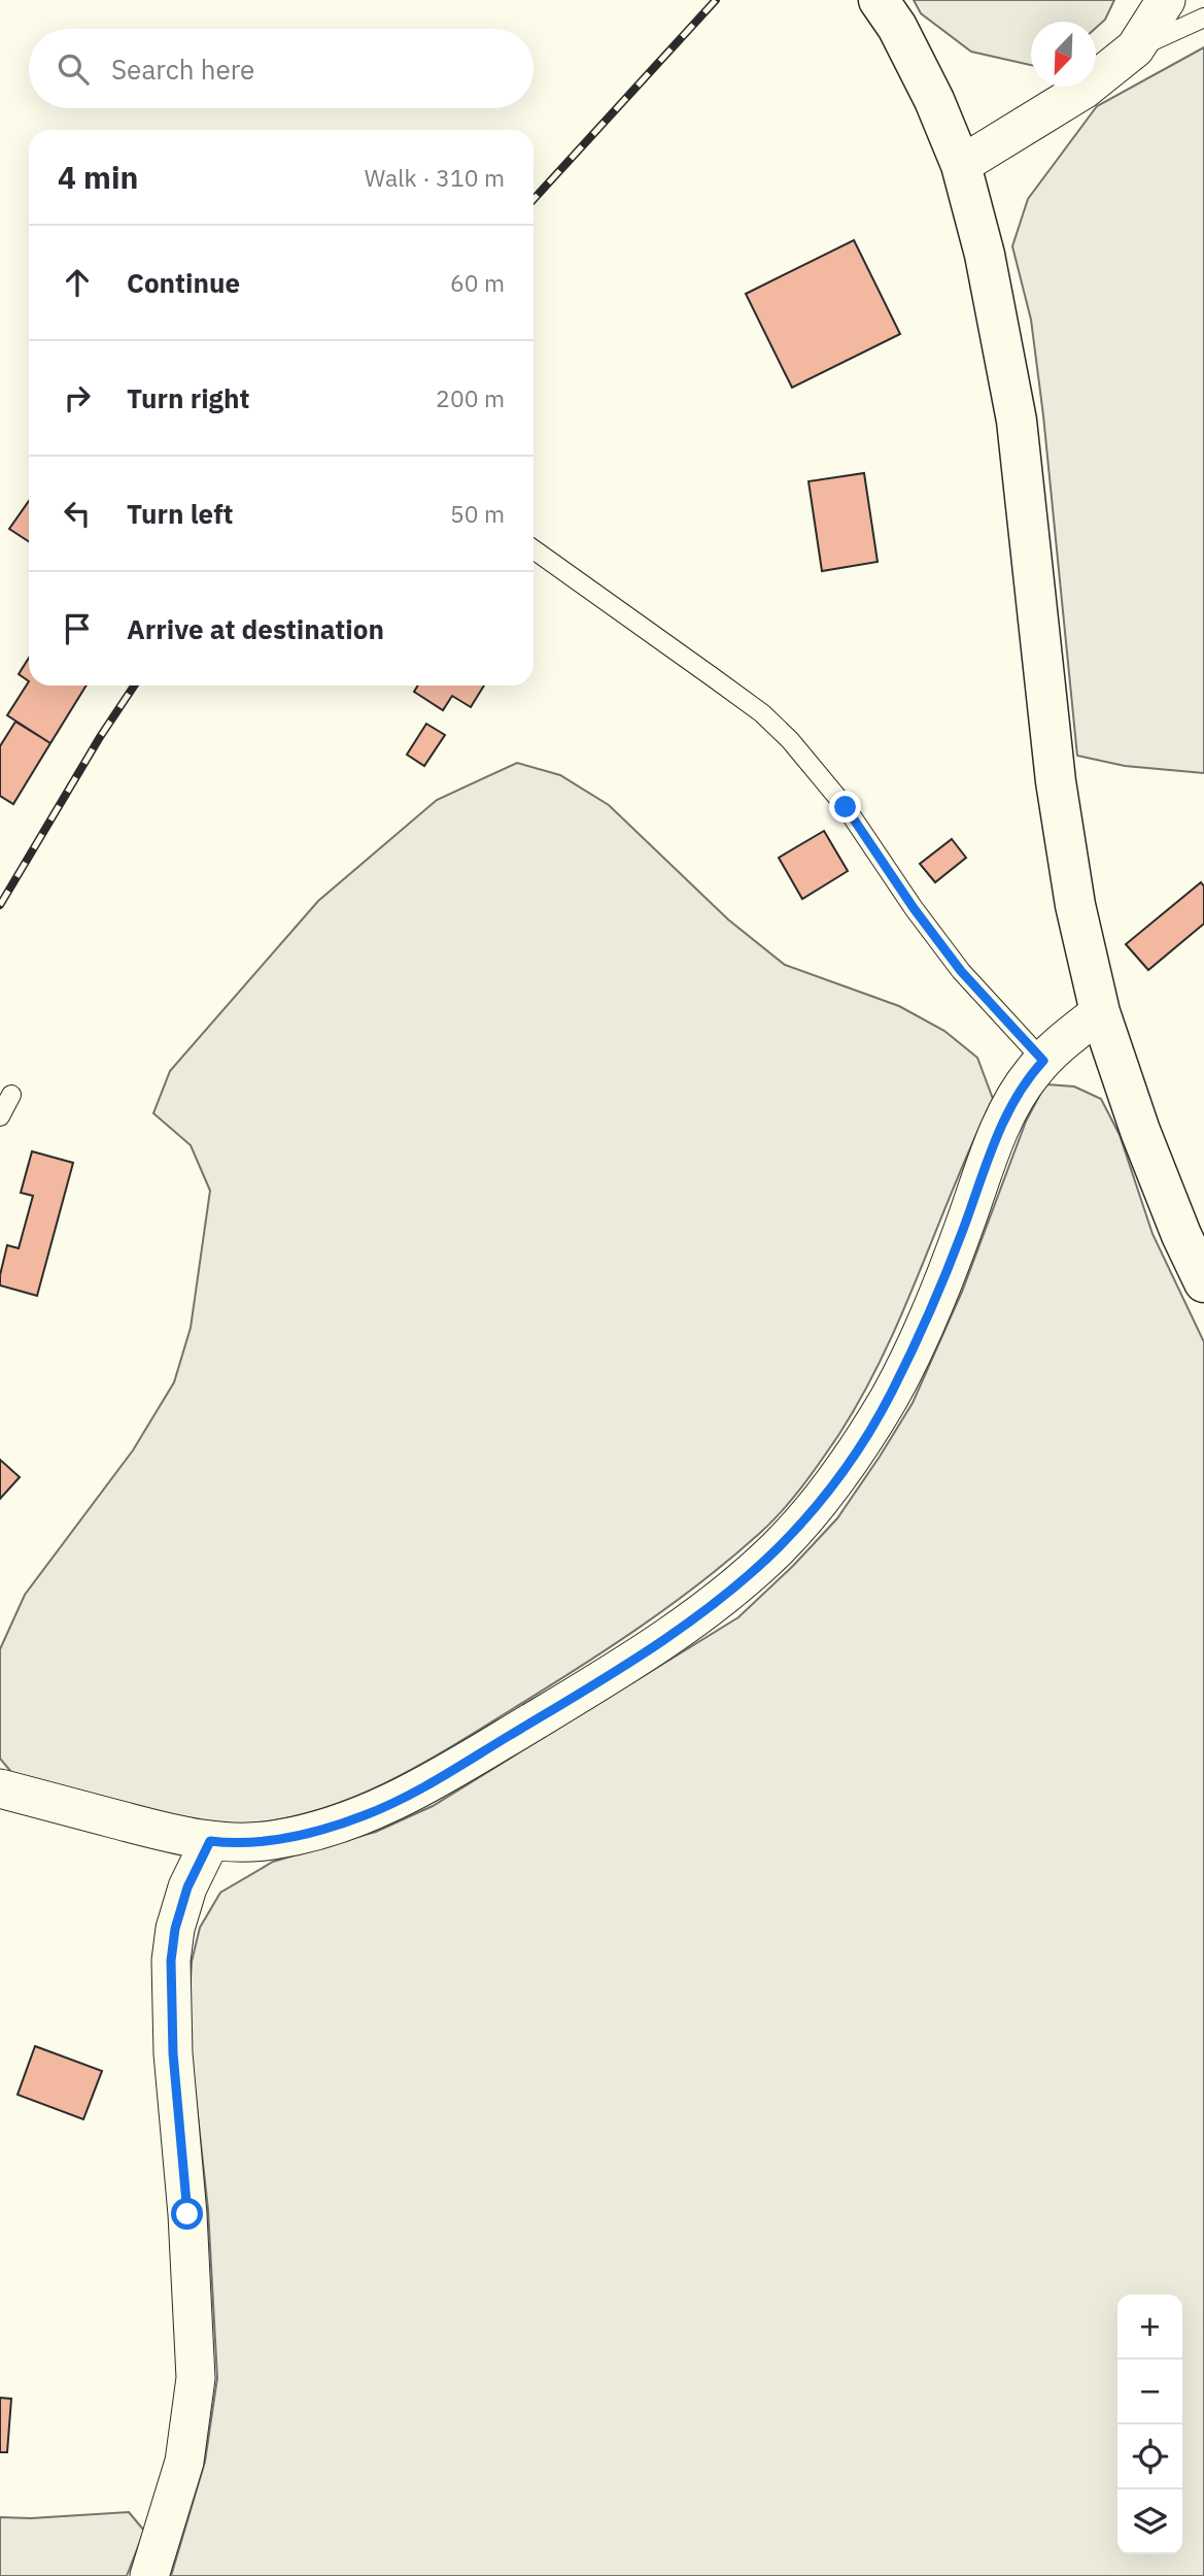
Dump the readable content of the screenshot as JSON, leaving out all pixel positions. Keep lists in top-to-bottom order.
{
  "north": "bottom left",
  "page": {
    "search": "Search here",
    "heading": ["4 min", "Walk · 310 m"],
    "list": [
      ["Continue", "60 m"],
      ["Turn right", "200 m"],
      ["Turn left", "50 m"],
      "Arrive at destination"
    ],
    "map_buttons": ["+", "−"]
  }
}
